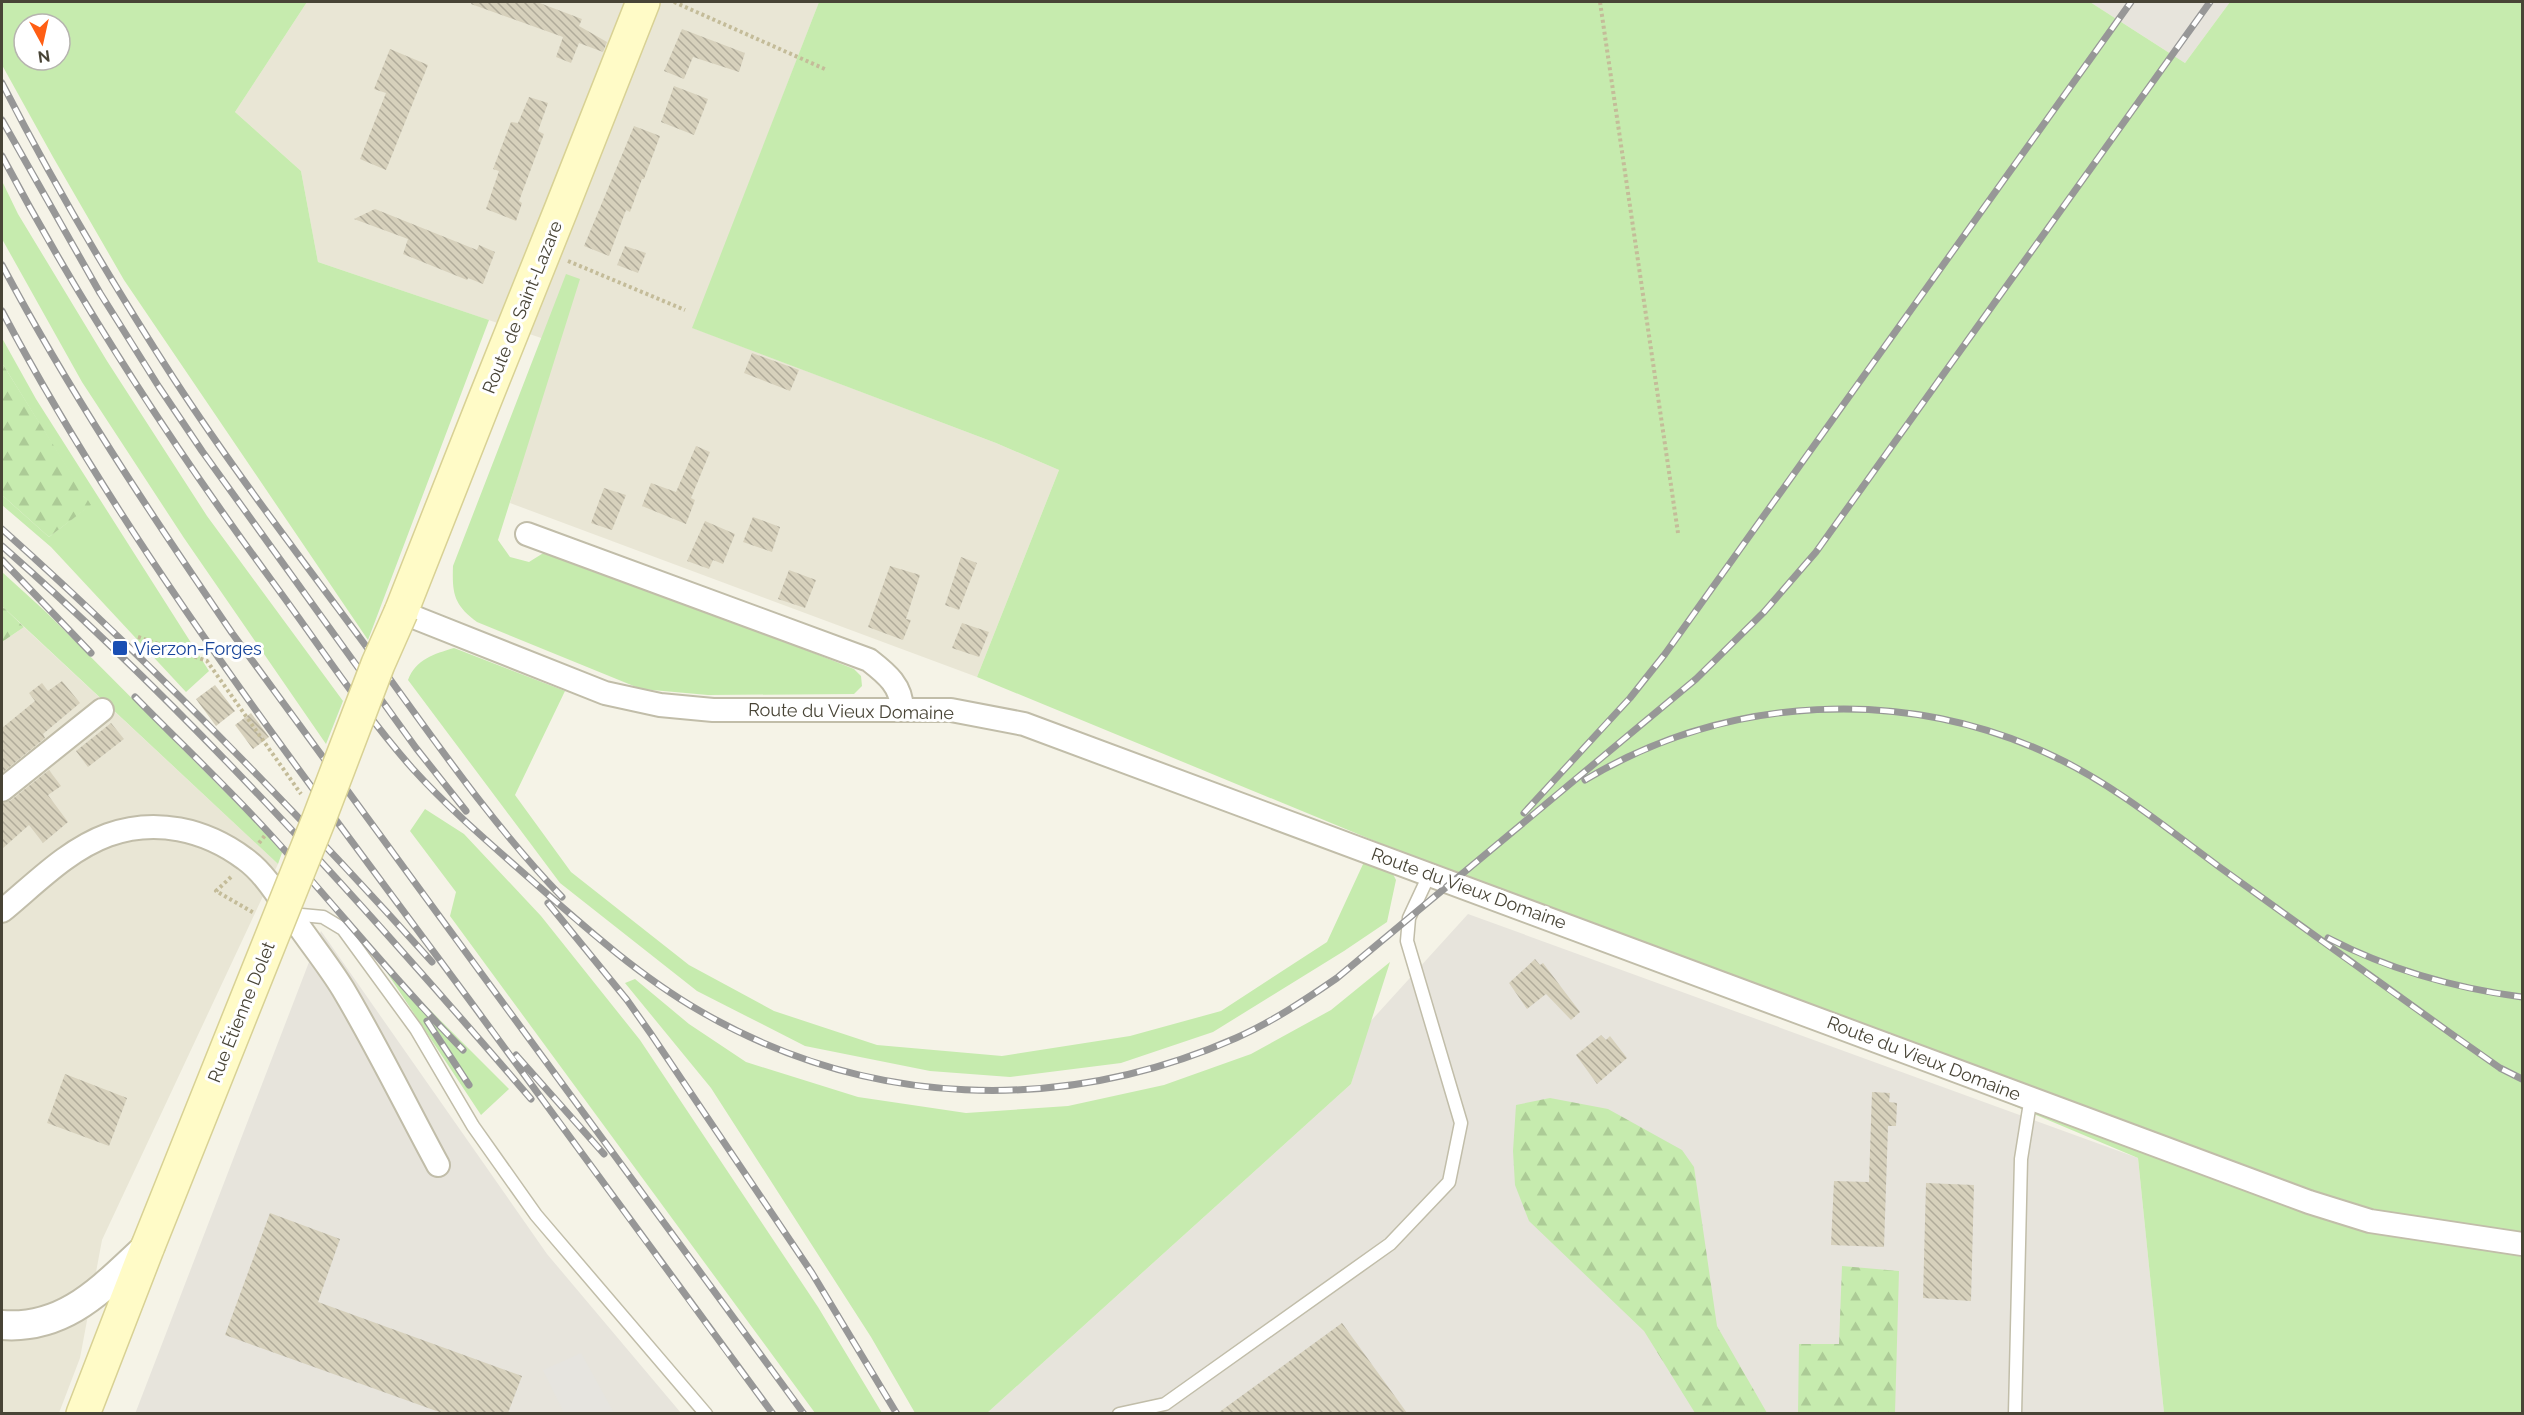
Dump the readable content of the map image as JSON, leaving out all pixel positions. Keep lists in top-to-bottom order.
{
  "streets": {
    "main road": ["Route de Saint-Lazare", "Rue Étienne Dolet"],
    "street": ["Route du Vieux Domaine"]
  },
  "crossings": [
    ["Route de Saint-Lazare", "Route du Vieux Domaine"],
    ["Route de Saint-Lazare", "Rue Étienne Dolet"],
    ["Route du Vieux Domaine", "Rue Étienne Dolet"]
  ],
  "places": {
    "transit": ["Vierzon-Forges"]
  },
  "north": "bottom"
}
